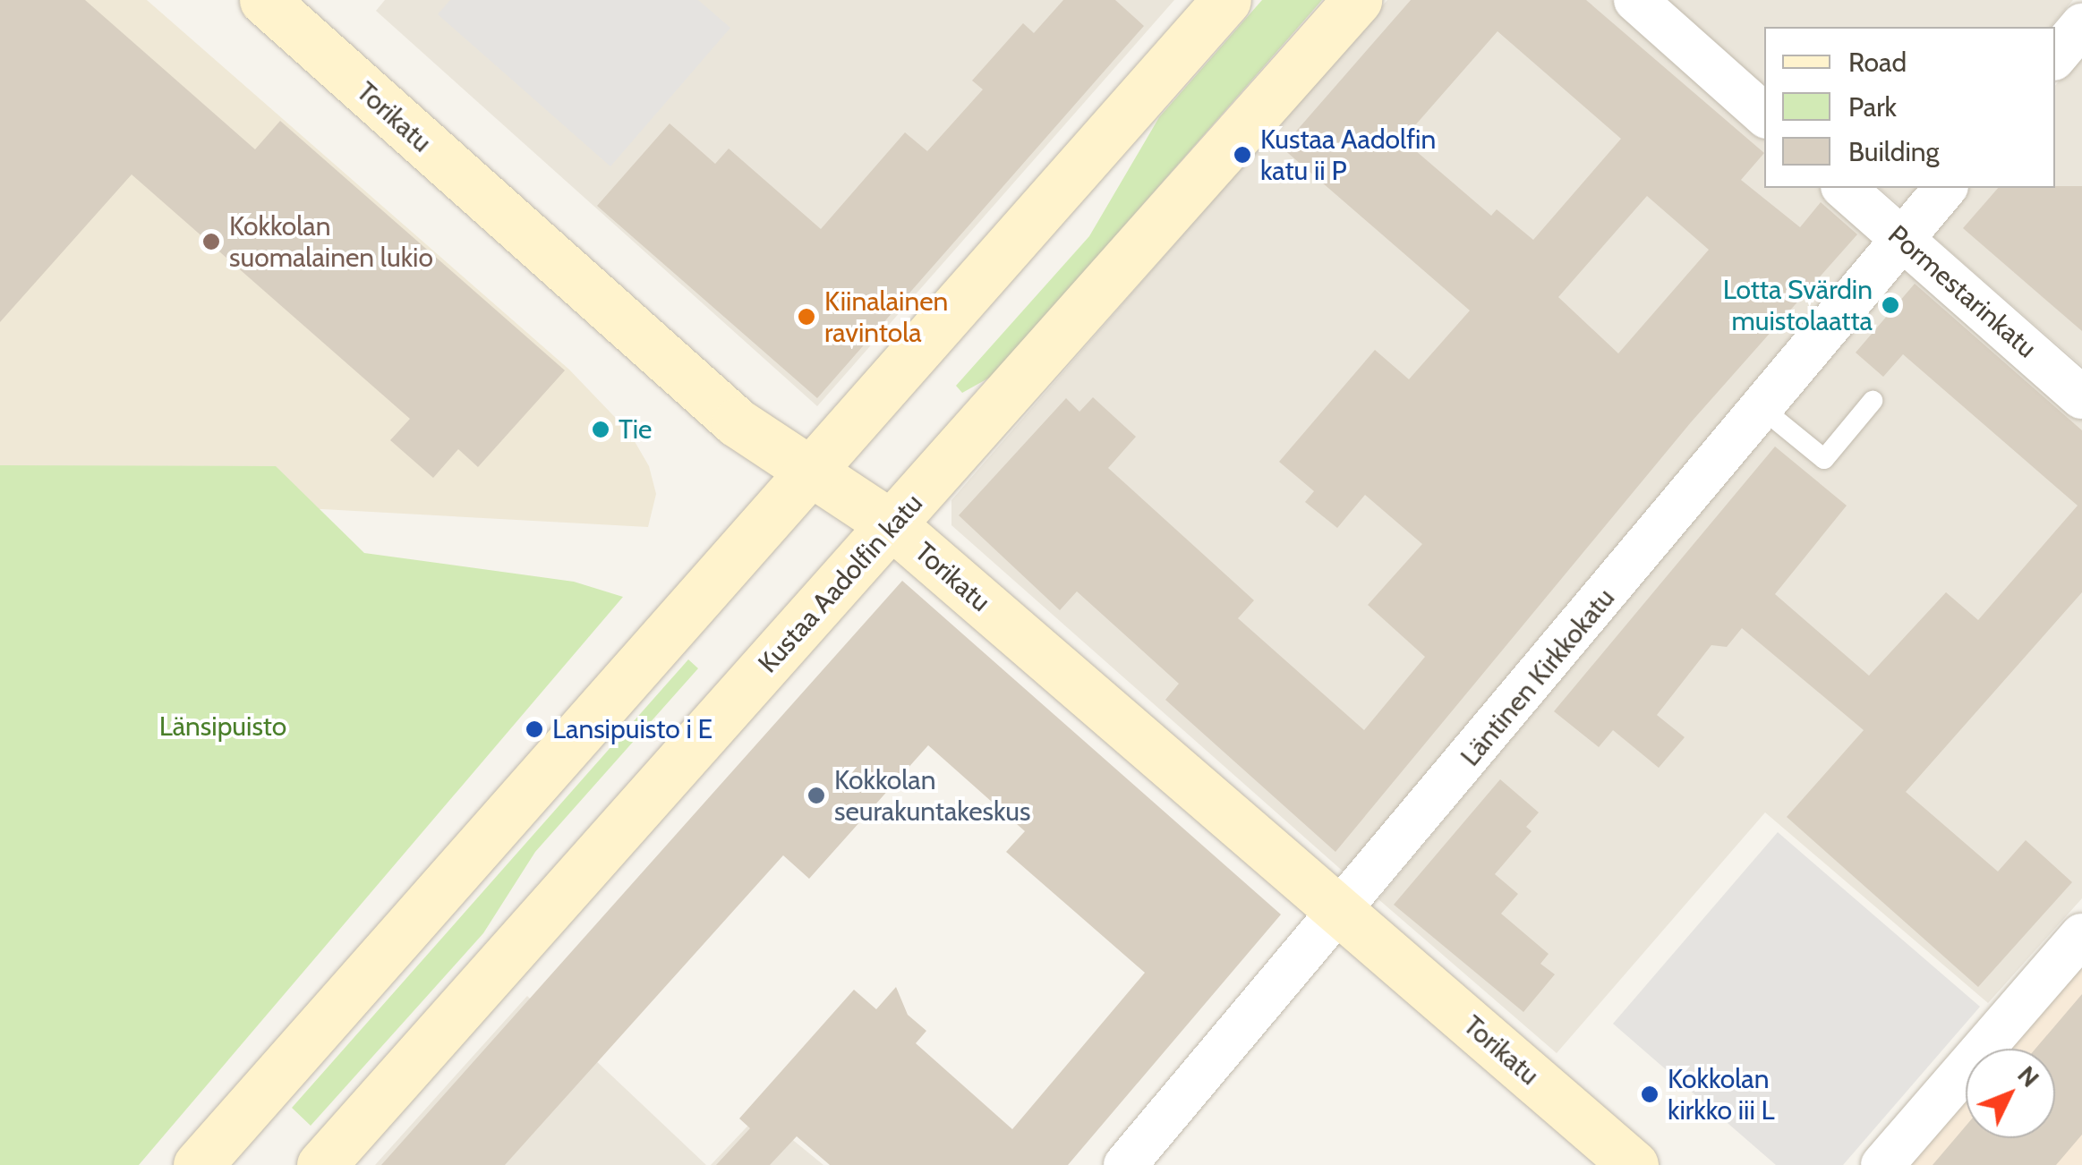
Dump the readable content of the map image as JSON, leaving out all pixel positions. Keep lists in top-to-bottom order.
{
  "streets": {
    "main road": ["Torikatu", "Kustaa Aadolfin katu"],
    "street": ["Pormestarinkatu", "Läntinen Kirkkokatu"]
  },
  "crossings": [
    ["Torikatu", "Kustaa Aadolfin katu"],
    ["Torikatu", "Läntinen Kirkkokatu"],
    ["Pormestarinkatu", "Läntinen Kirkkokatu"]
  ],
  "parks": ["Länsipuisto"],
  "places": [
    "Kustaa Aadolfin katu ii P",
    "Kokkolan suomalainen lukio",
    "Lotta Svärdin muistolaatta",
    "Kiinalainen ravintola",
    "Tie",
    "Lansipuisto i E",
    "Kokkolan seurakuntakeskus",
    "Kokkolan kirkko iii L"
  ],
  "legend": ["Road", "Park", "Building"],
  "north": "top right"
}
